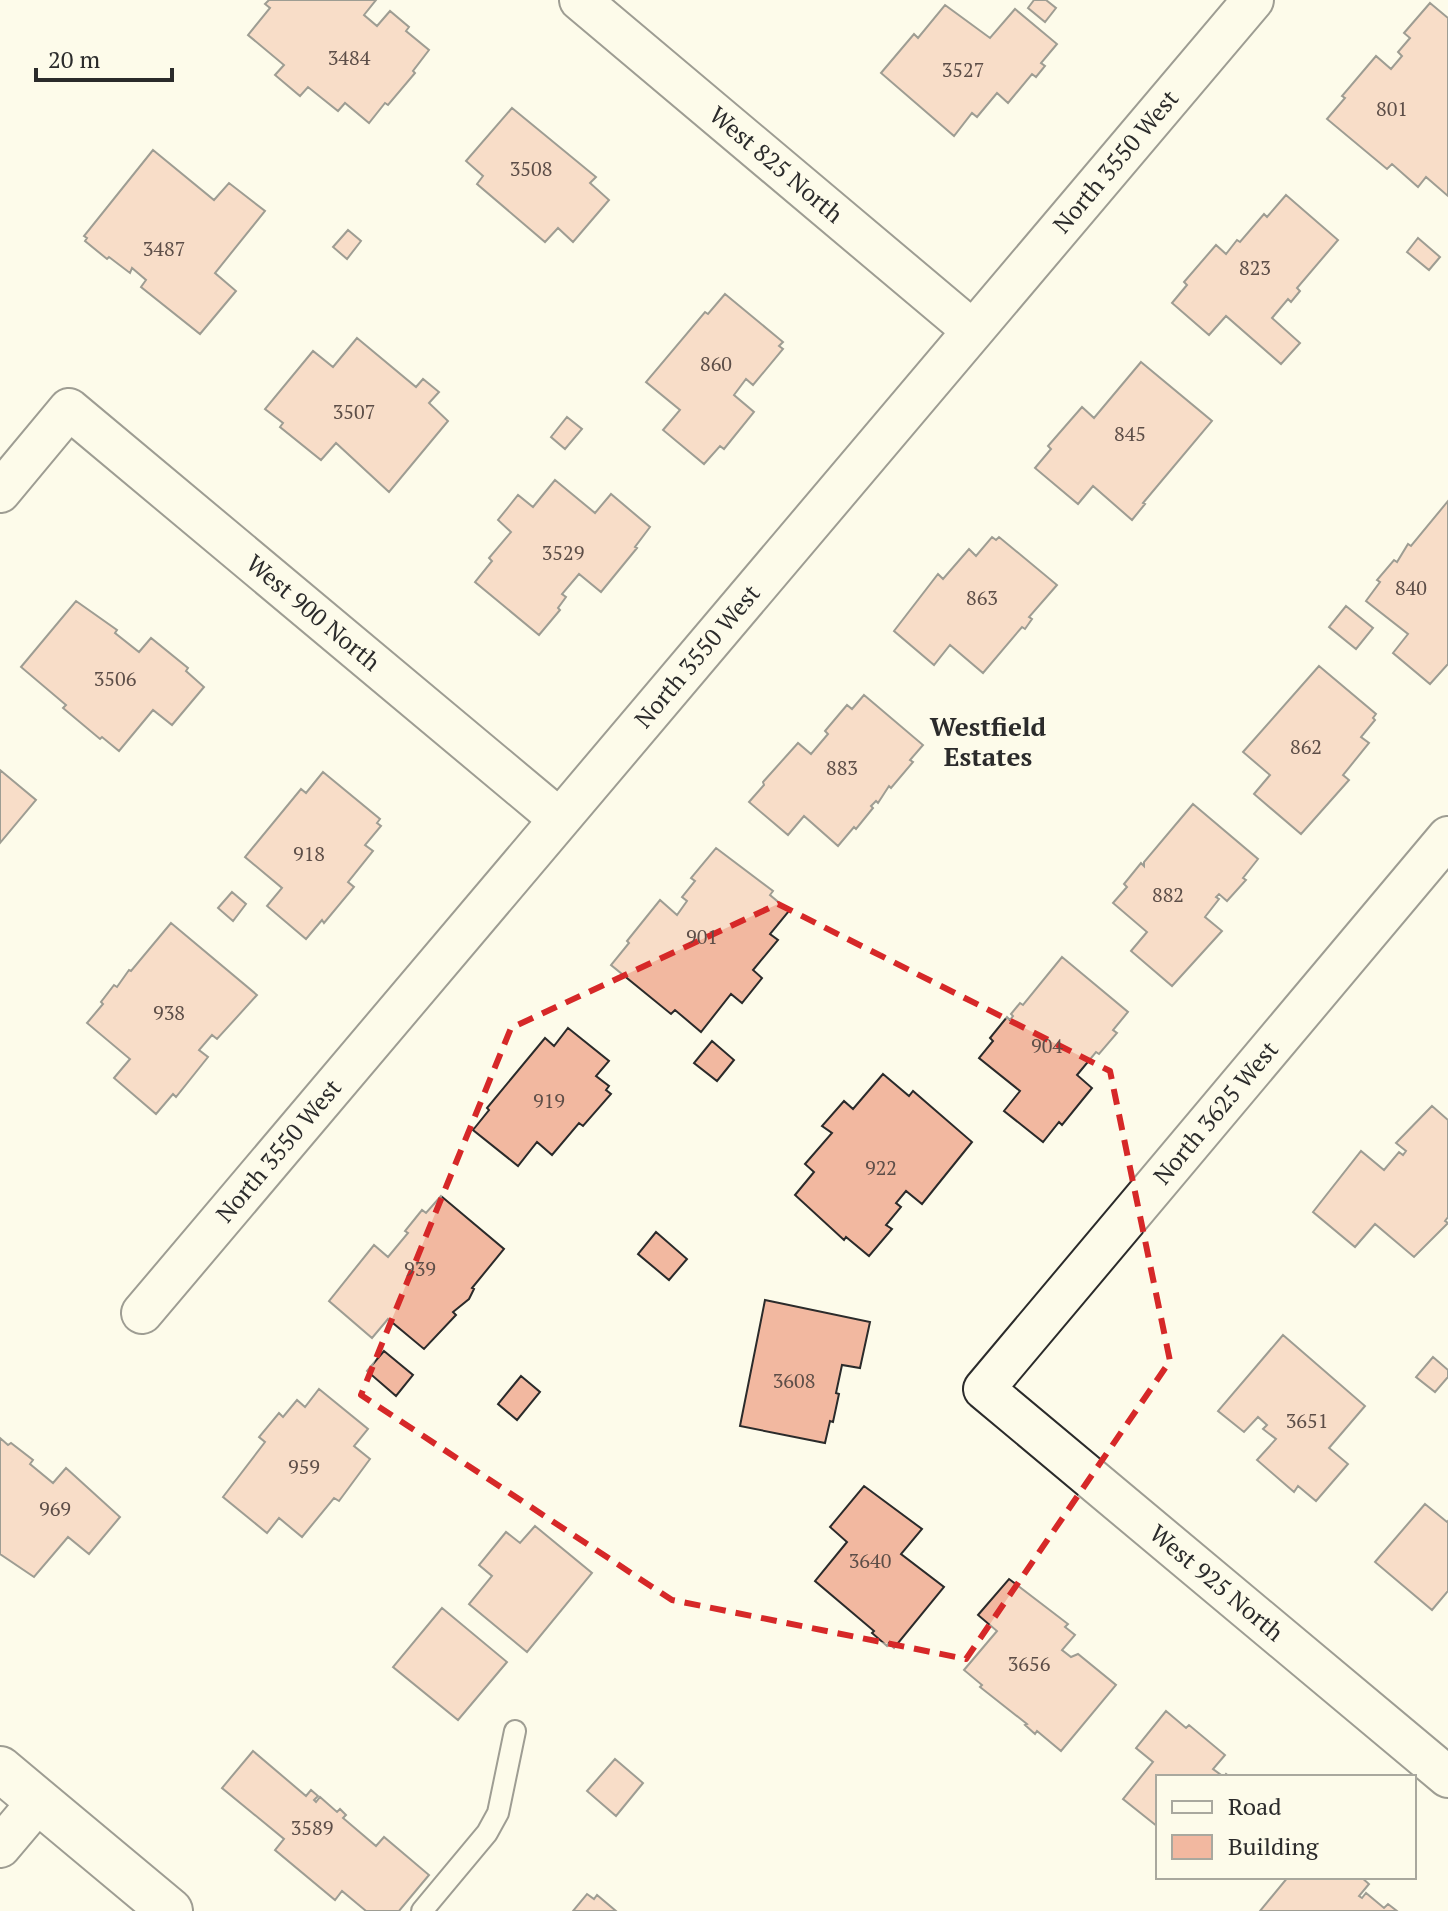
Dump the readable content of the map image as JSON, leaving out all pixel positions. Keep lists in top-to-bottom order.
{
  "streets": {
    "street": [
      "North 3550 West",
      "West 825 North",
      "West 900 North",
      "North 3625 West",
      "West 925 North"
    ]
  },
  "crossings": [
    ["North 3550 West", "West 825 North"],
    ["North 3550 West", "West 900 North"],
    ["North 3625 West", "West 925 North"]
  ],
  "districts": ["Westfield Estates"],
  "house_numbers": [
    "3484",
    "3527",
    "801",
    "3508",
    "3487",
    "823",
    "860",
    "3507",
    "845",
    "3529",
    "840",
    "863",
    "3506",
    "862",
    "883",
    "918",
    "882",
    "901",
    "938",
    "904",
    "919",
    "922",
    "939",
    "3608",
    "3651",
    "959",
    "969",
    "3640",
    "3656",
    "3589"
  ],
  "legend": ["Road", "Building"],
  "scale_bar": "20 m"
}
